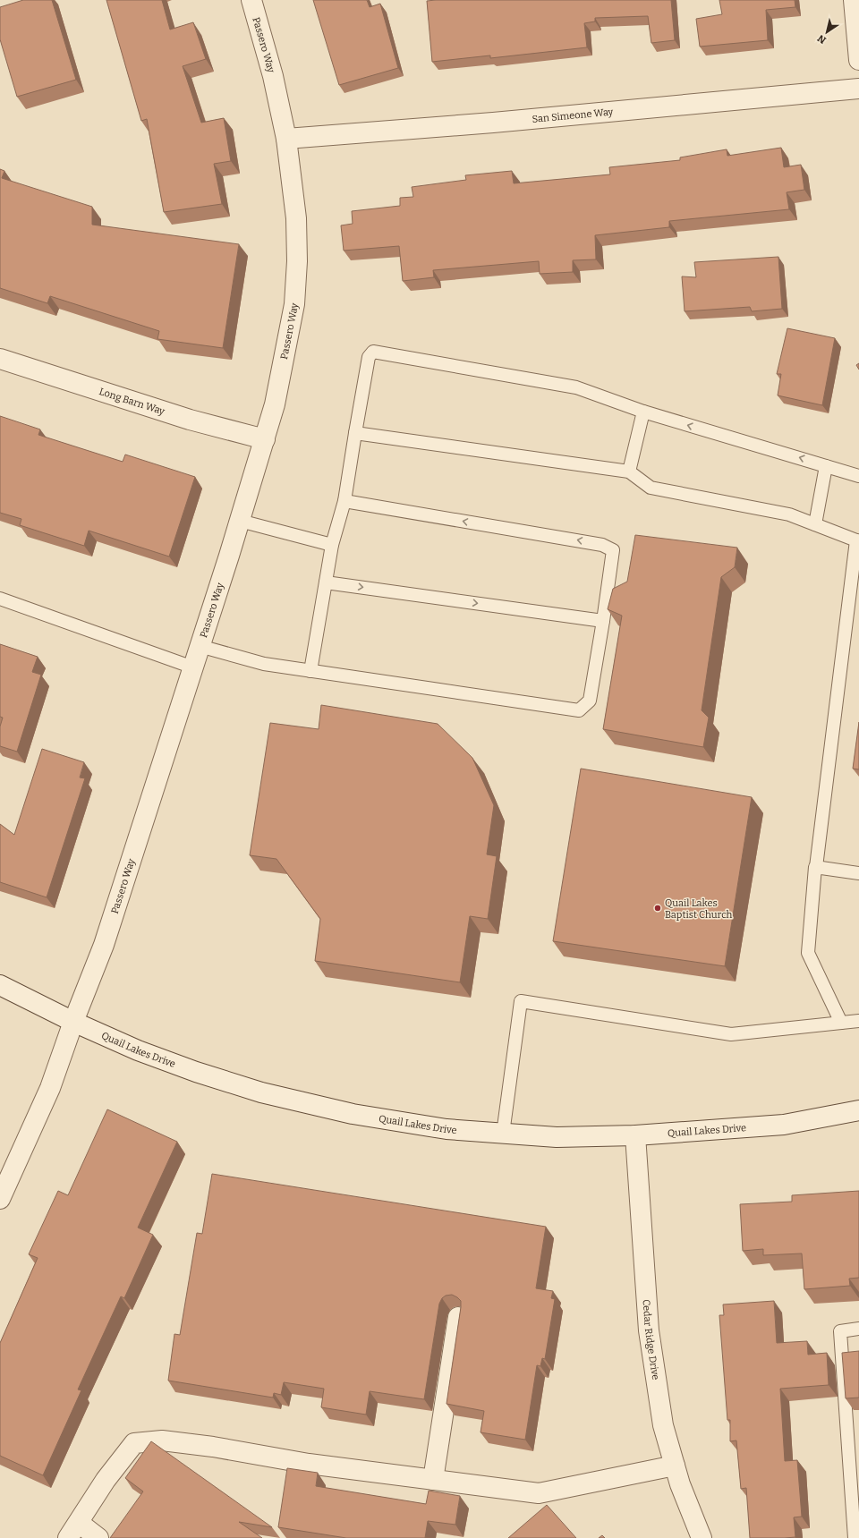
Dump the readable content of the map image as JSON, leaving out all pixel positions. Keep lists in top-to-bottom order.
{
  "streets": {
    "street": [
      "Passero Way",
      "San Simeone Way",
      "Long Barn Way",
      "Quail Lakes Drive",
      "Cedar Ridge Drive"
    ]
  },
  "crossings": [
    ["Passero Way", "San Simeone Way"],
    ["Passero Way", "Long Barn Way"],
    ["Passero Way", "Quail Lakes Drive"],
    ["Quail Lakes Drive", "Cedar Ridge Drive"]
  ],
  "places": ["Quail Lakes Baptist Church"],
  "north": "bottom left"
}
